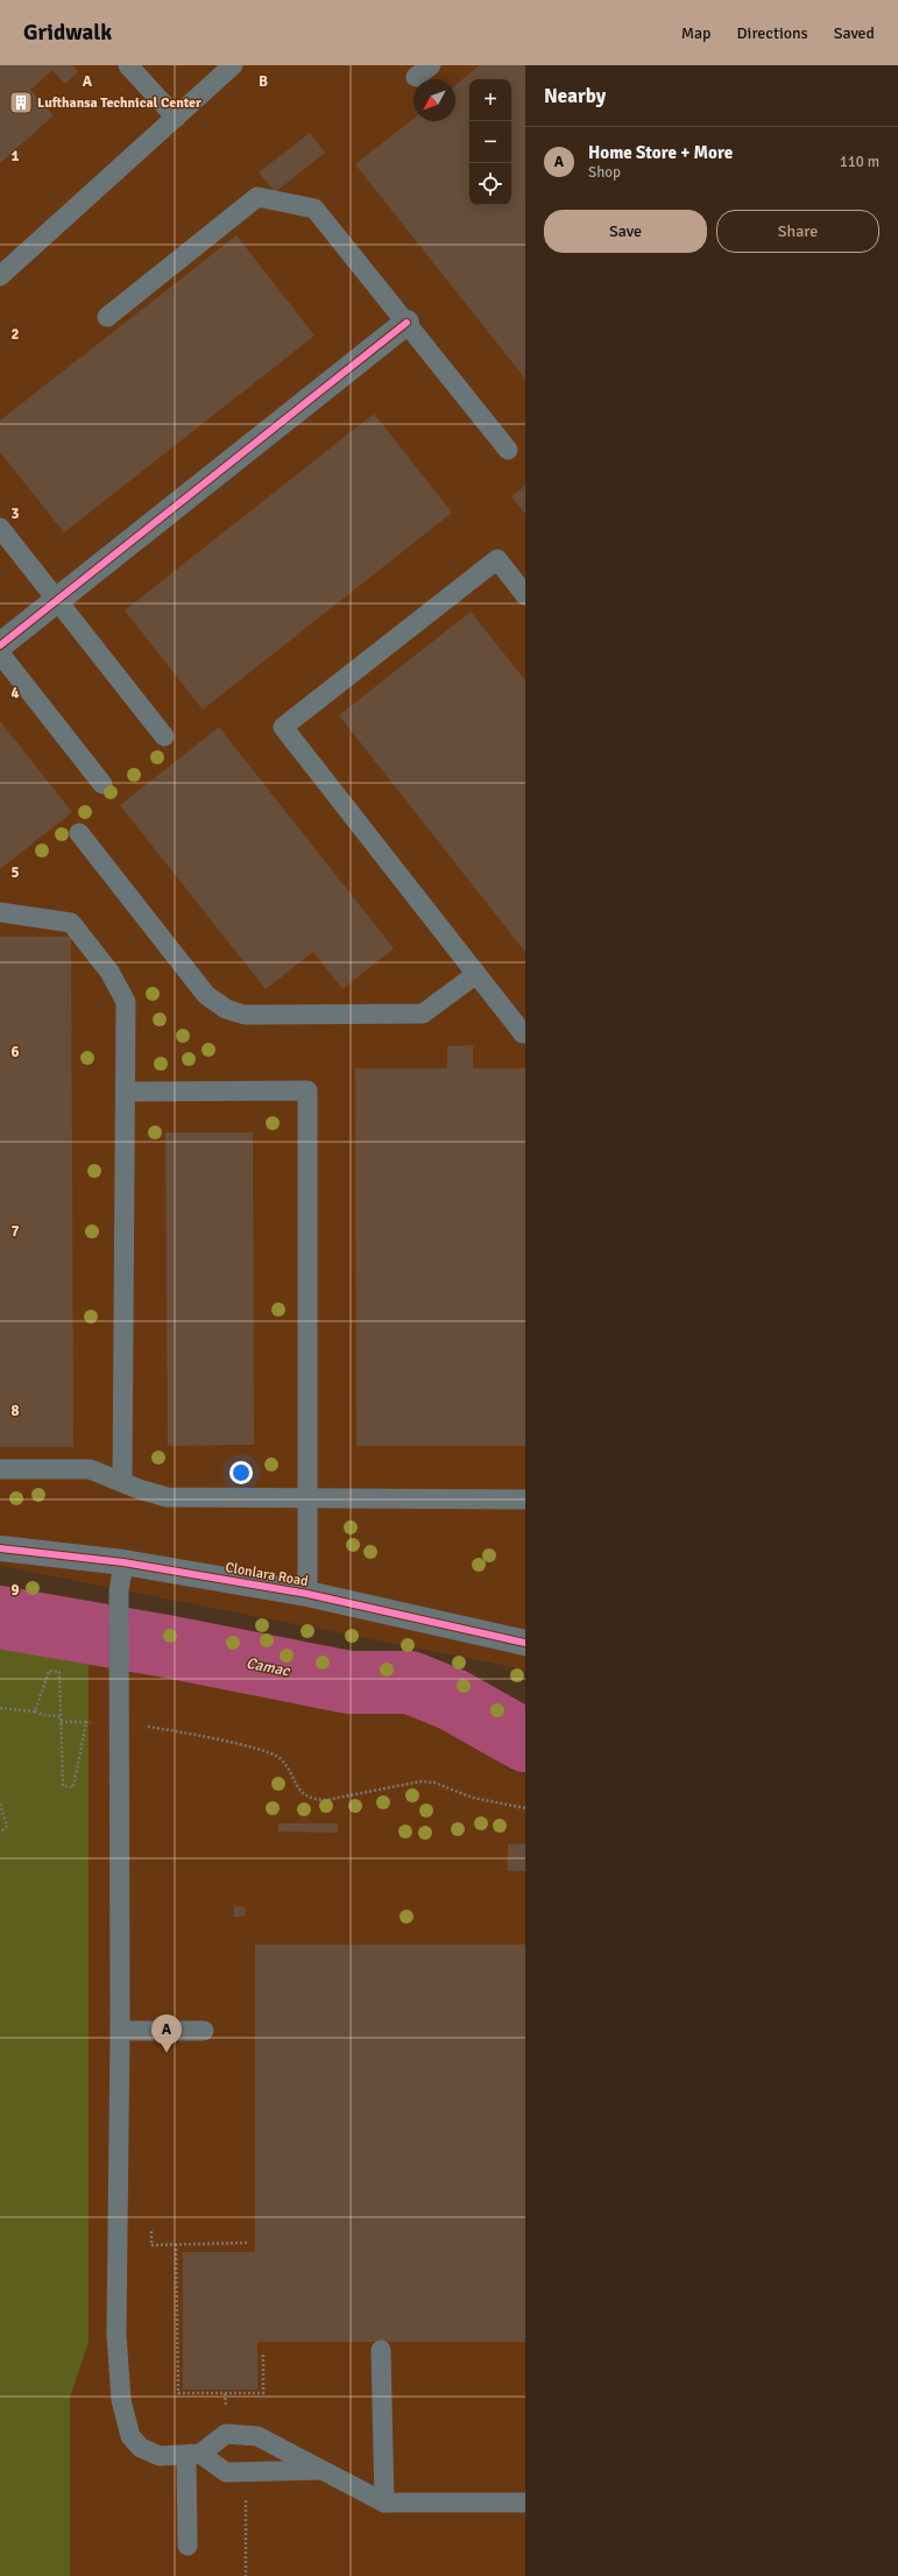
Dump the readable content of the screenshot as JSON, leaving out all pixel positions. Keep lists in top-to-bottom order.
{
  "streets": {
    "street": ["Clonlara Road"]
  },
  "water": ["Camac"],
  "places": {
    "building": ["Lufthansa Technical Center"]
  },
  "north": "bottom left",
  "page": {
    "header": "Gridwalk",
    "nav": ["Map", "Directions", "Saved"],
    "heading": "Nearby",
    "map_buttons": ["+", "−"],
    "list": [
      {
        "mark": "A",
        "name": "Home Store + More",
        "note": "Shop",
        "value": "110 m"
      }
    ],
    "buttons": ["Save", "Share"],
    "pins": "A"
  },
  "grid": {
    "columns": ["A", "B"],
    "rows": [
      "1",
      "2",
      "3",
      "4",
      "5",
      "6",
      "7",
      "8",
      "9"
    ]
  }
}
